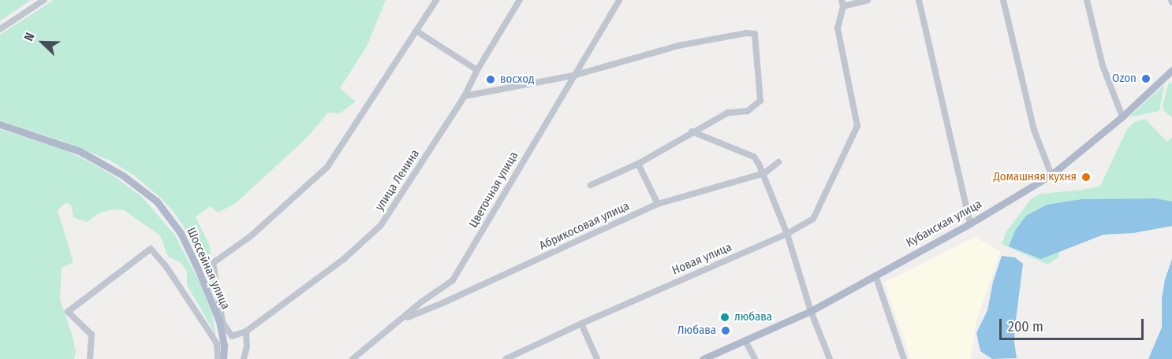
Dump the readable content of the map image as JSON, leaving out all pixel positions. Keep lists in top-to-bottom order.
{
  "streets": {
    "main road": ["Кубанская улица", "Шоссейная улица"],
    "street": [
      "улица Ленина",
      "Цветочная улица",
      "Абрикосовая улица",
      "Новая улица"
    ]
  },
  "crossings": [
    ["Цветочная улица", "Абрикосовая улица"]
  ],
  "places": [
    "Ozon",
    "восход",
    "Домашняя кухня",
    "любава",
    "Любава"
  ],
  "scale_bar": "200 m",
  "north": "top left"
}
